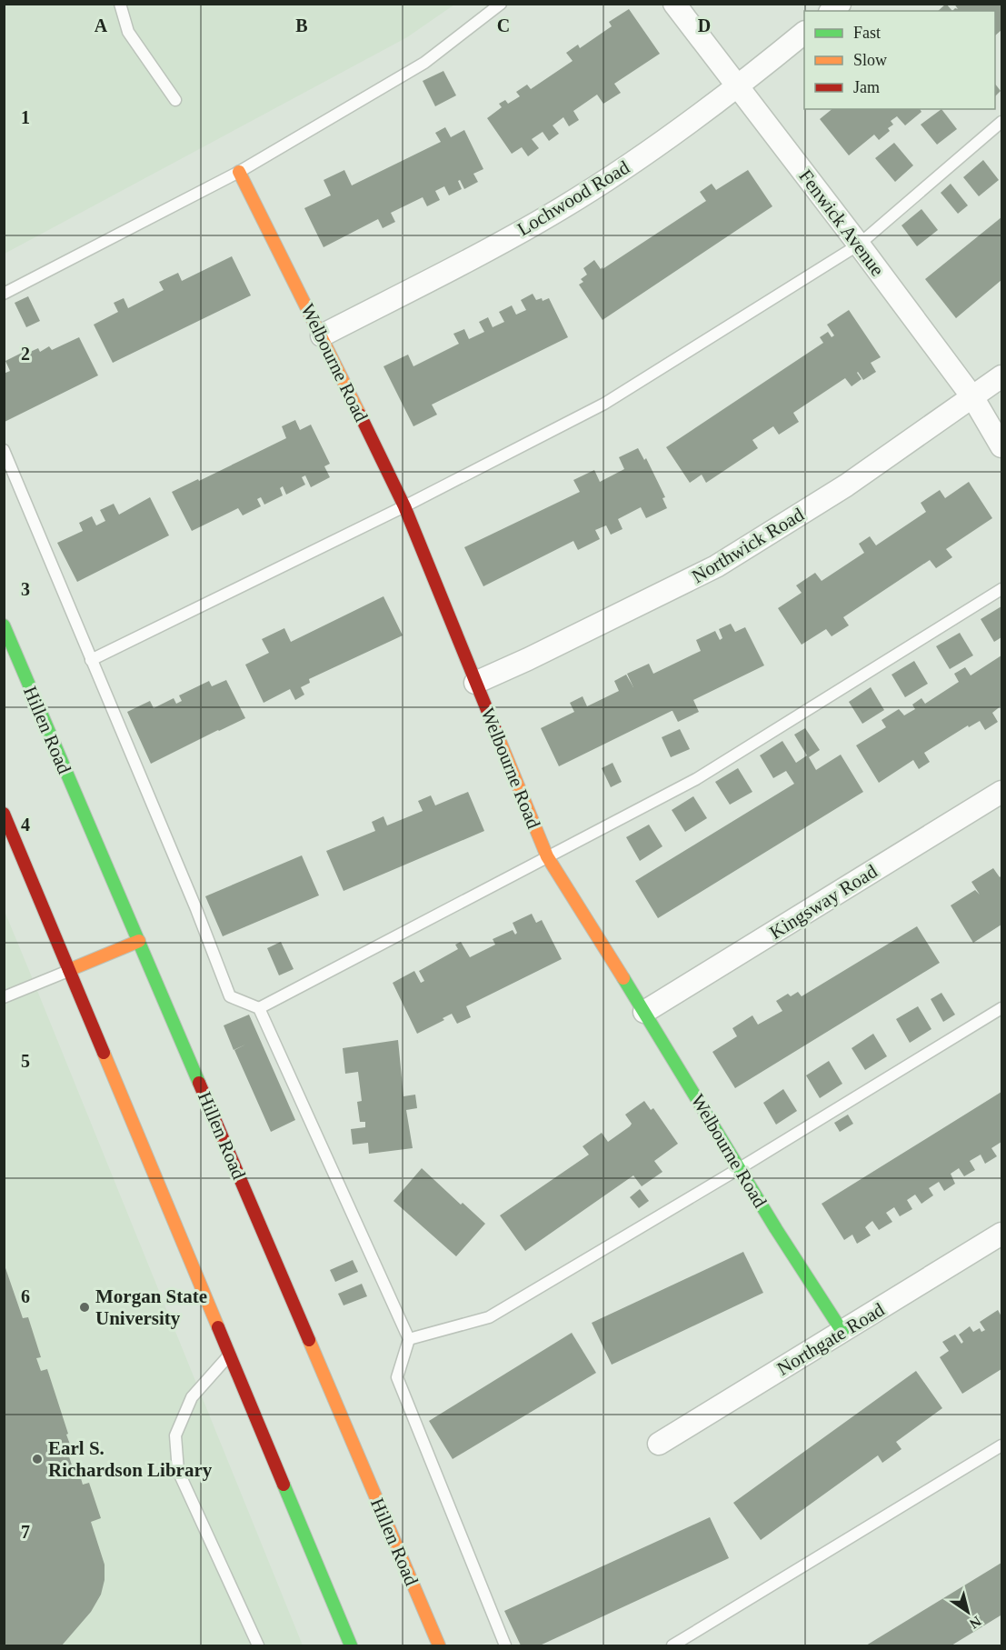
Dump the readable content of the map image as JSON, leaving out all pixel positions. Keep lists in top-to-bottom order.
{
  "streets": {
    "main road": ["Welbourne Road", "Hillen Road"],
    "street": [
      "Lochwood Road",
      "Fenwick Avenue",
      "Northwick Road",
      "Kingsway Road",
      "Northgate Road"
    ]
  },
  "crossings": [
    ["Lochwood Road", "Fenwick Avenue"],
    ["Lochwood Road", "Welbourne Road"],
    ["Fenwick Avenue", "Northwick Road"],
    ["Welbourne Road", "Northwick Road"],
    ["Welbourne Road", "Kingsway Road"],
    ["Welbourne Road", "Northgate Road"]
  ],
  "places": ["Morgan State University", "Earl S. Richardson Library"],
  "legend": ["Fast", "Slow", "Jam"],
  "north": "bottom right",
  "grid": {
    "columns": [
      "A",
      "B",
      "C",
      "D"
    ],
    "rows": [
      "1",
      "2",
      "3",
      "4",
      "5",
      "6",
      "7"
    ]
  }
}
